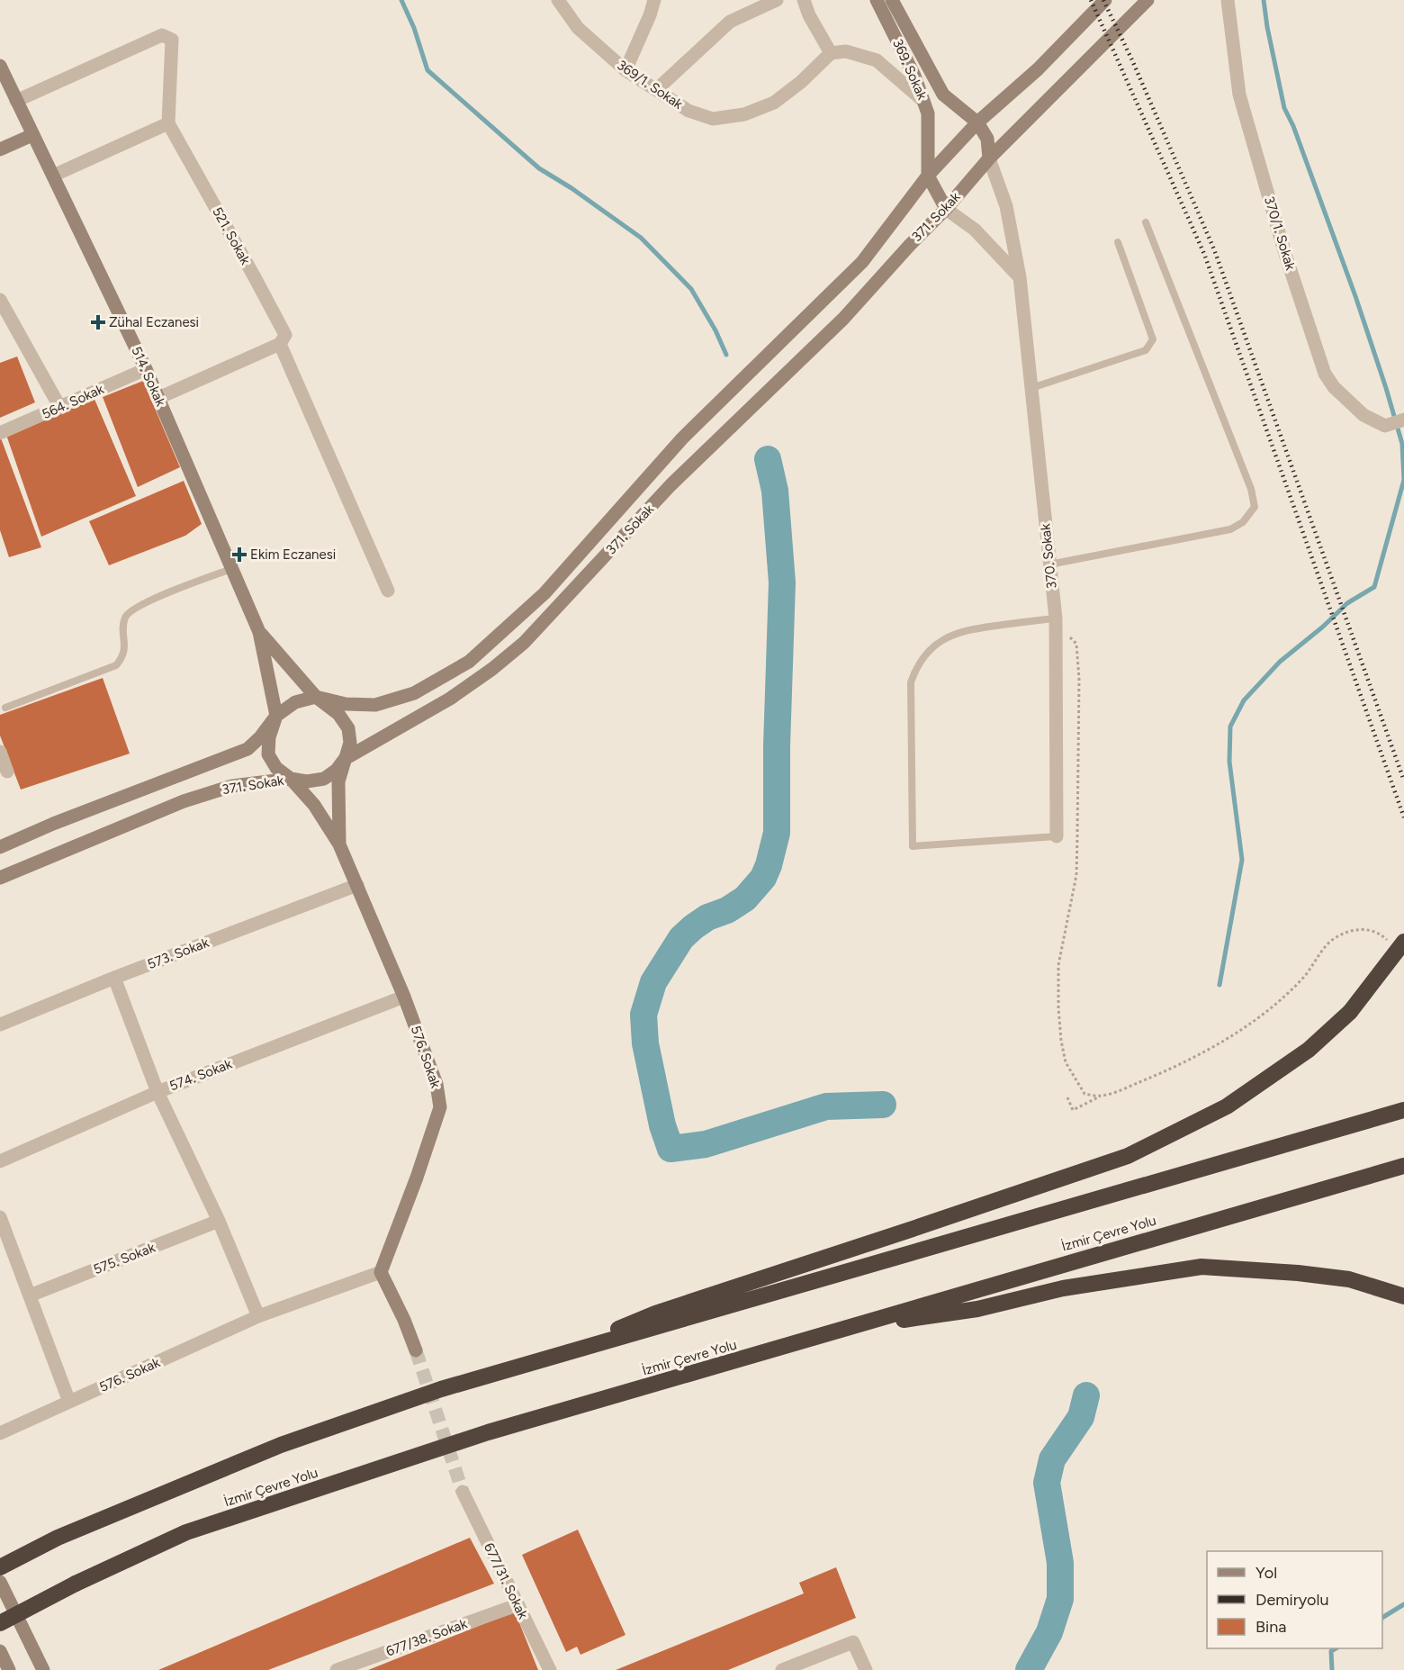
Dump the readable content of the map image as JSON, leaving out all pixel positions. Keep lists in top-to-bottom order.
{
  "streets": {
    "highway": ["İzmir Çevre Yolu"],
    "main road": [
      "369. Sokak",
      "371. Sokak",
      "514. Sokak",
      "576. Sokak"
    ],
    "street": [
      "369/1. Sokak",
      "370/1. Sokak",
      "521. Sokak",
      "564. Sokak",
      "370. Sokak",
      "573. Sokak",
      "574. Sokak",
      "575. Sokak",
      "677/31. Sokak",
      "677/38. Sokak"
    ]
  },
  "crossings": [
    ["369. Sokak", "371. Sokak"],
    ["371. Sokak", "370. Sokak"],
    ["514. Sokak", "564. Sokak"],
    ["573. Sokak", "576. Sokak"],
    ["576. Sokak", "574. Sokak"],
    ["677/31. Sokak", "677/38. Sokak"]
  ],
  "places": {
    "health": ["Zühal Eczanesi", "Ekim Eczanesi"]
  },
  "legend": ["Yol", "Demiryolu", "Bina"]
}
